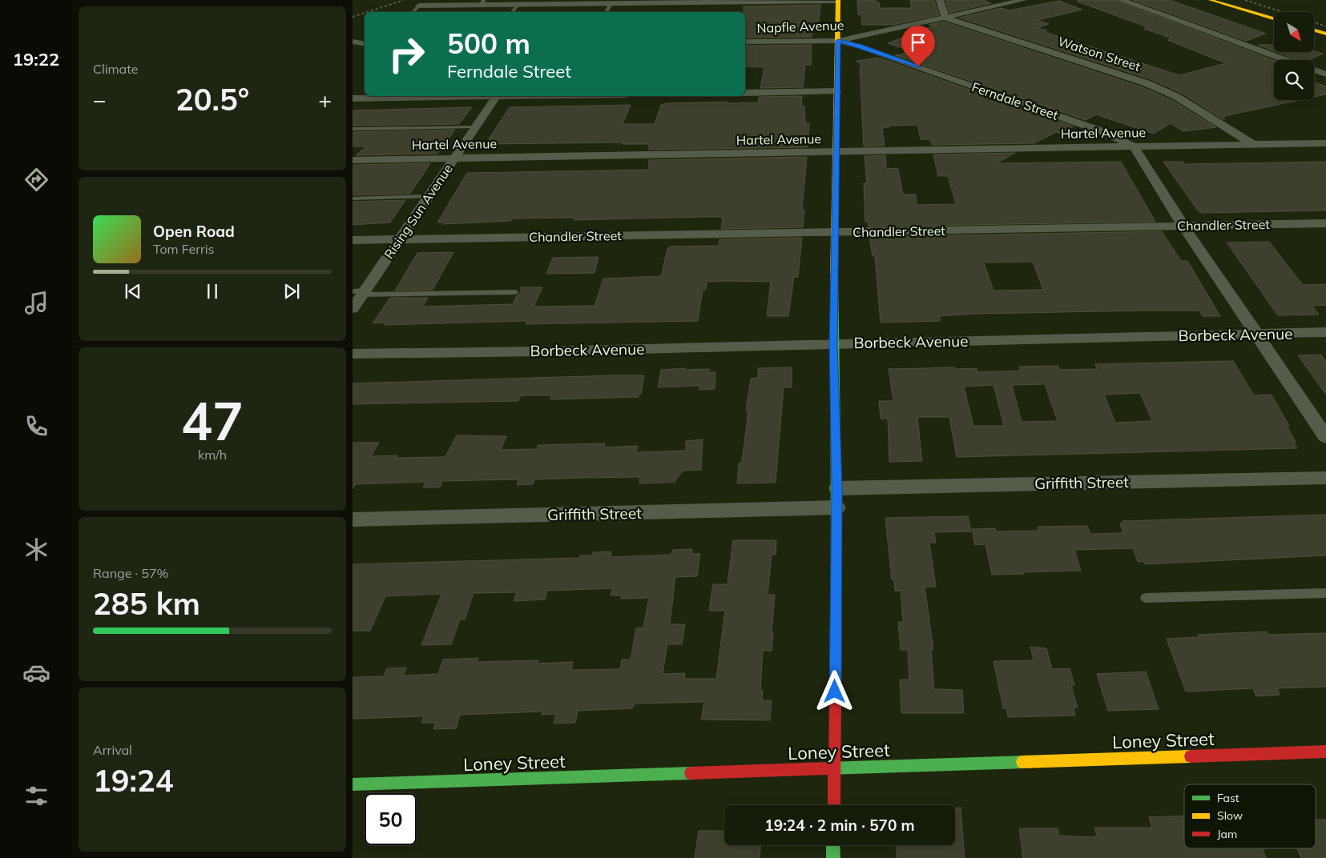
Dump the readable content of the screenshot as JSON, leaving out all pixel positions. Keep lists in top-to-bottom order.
{
  "streets": {
    "main road": ["Loney Street"],
    "street": [
      "Napfle Avenue",
      "Watson Street",
      "Ferndale Street",
      "Hartel Avenue",
      "Rising Sun Avenue",
      "Chandler Street",
      "Borbeck Avenue",
      "Griffith Street"
    ]
  },
  "crossings": [
    ["Napfle Avenue", "Watson Street"],
    ["Napfle Avenue", "Ferndale Street"],
    ["Watson Street", "Hartel Avenue"],
    ["Ferndale Street", "Hartel Avenue"],
    ["Hartel Avenue", "Rising Sun Avenue"],
    ["Rising Sun Avenue", "Chandler Street"]
  ],
  "legend": ["Fast", "Slow", "Jam"],
  "north": "bottom right",
  "page": {
    "tabs": "19:22",
    "tile": [
      "Climate",
      ["47", "km/h"],
      ["Range · 57%", "285 km"],
      ["Arrival", "19:24"]
    ],
    "turn": ["500 m", "Ferndale Street"],
    "heat": ["−", "20.5°", "+"],
    "song": ["Open Road", "Tom Ferris"],
    "limit": "50",
    "trip": "19:24 · 2 min · 570 m"
  }
}
